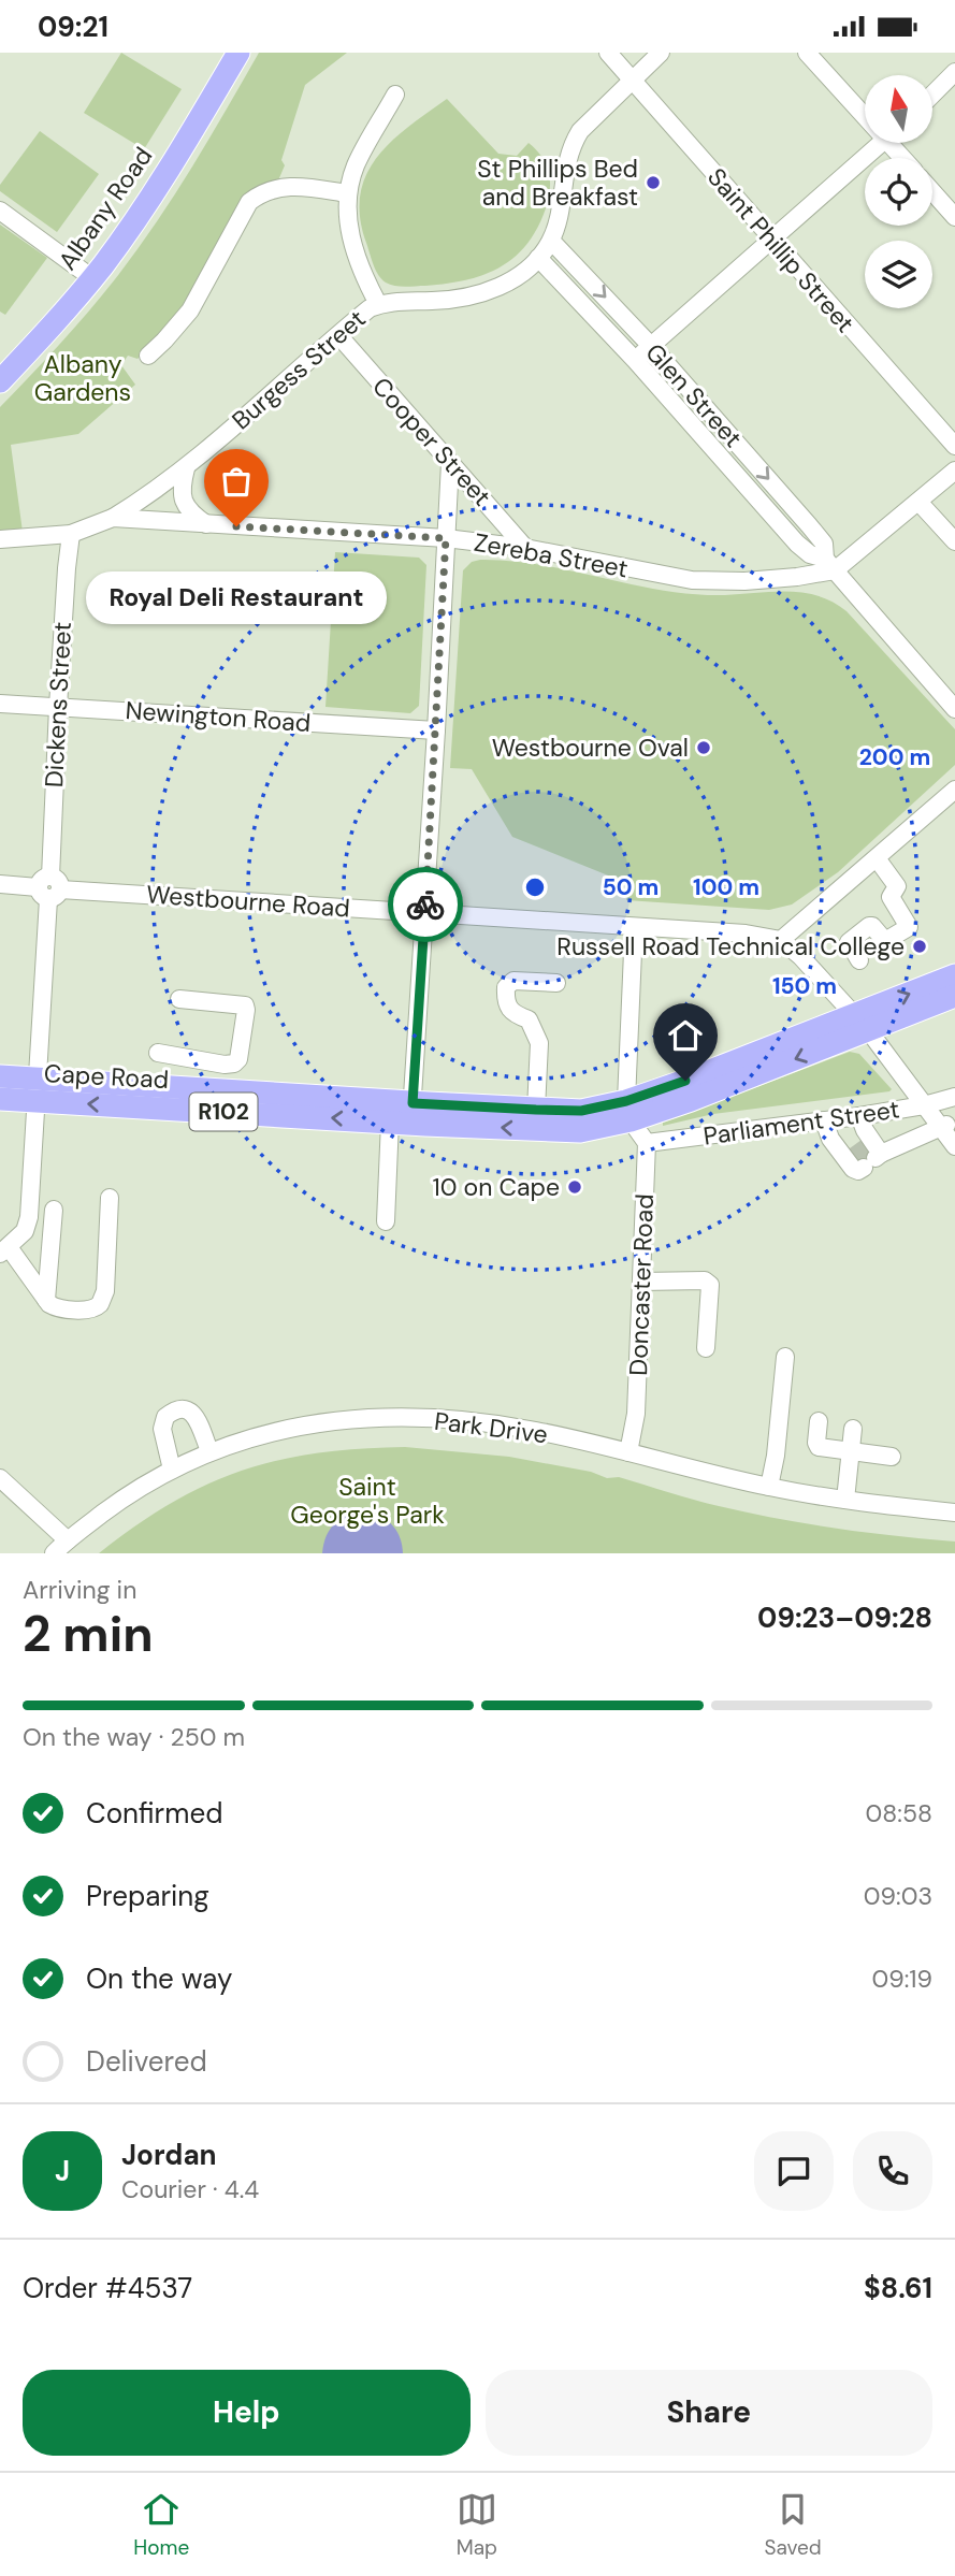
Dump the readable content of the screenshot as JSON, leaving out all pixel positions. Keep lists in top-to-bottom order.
{
  "streets": {
    "main road": ["Albany Road", "Cape Road", "R102"],
    "street": [
      "Saint Phillip Street",
      "Burgess Street",
      "Glen Street",
      "Cooper Street",
      "Zereba Street",
      "Dickens Street",
      "Newington Road",
      "Westbourne Road",
      "Parliament Street",
      "Doncaster Road",
      "Park Drive"
    ]
  },
  "crossings": [
    ["Burgess Street", "Cooper Street"],
    ["Burgess Street", "Zereba Street"],
    ["Glen Street", "Zereba Street"],
    ["Cooper Street", "Zereba Street"],
    ["Zereba Street", "Dickens Street"],
    ["Dickens Street", "Newington Road"],
    ["Dickens Street", "Westbourne Road"],
    ["Dickens Street", "Cape Road"],
    ["Cape Road", "R102"],
    ["Parliament Street", "Doncaster Road"],
    ["Doncaster Road", "Park Drive"]
  ],
  "parks": ["Albany Gardens", "Saint George's Park"],
  "places": [
    "St Phillips Bed and Breakfast",
    "Royal Deli Restaurant",
    "Westbourne Oval",
    "Russell Road Technical College",
    "10 on Cape"
  ],
  "north": "top",
  "page": {
    "status": "09:21",
    "bubble": "Royal Deli Restaurant",
    "heading": ["2 min", "Arriving in", "09:23–09:28"],
    "panel": [
      "Jordan",
      "Courier · 4.4",
      "Order #4537",
      "$8.61"
    ],
    "bar": "On the way · 250 m",
    "list": [
      ["Confirmed", "08:58"],
      ["Preparing", "09:03"],
      ["On the way", "09:19"],
      "Delivered"
    ],
    "round": "J",
    "buttons": ["Help", "Share"],
    "tabs": ["Home", "Map", "Saved"]
  },
  "rings": [
    "200 m",
    "50 m",
    "100 m",
    "150 m"
  ]
}
